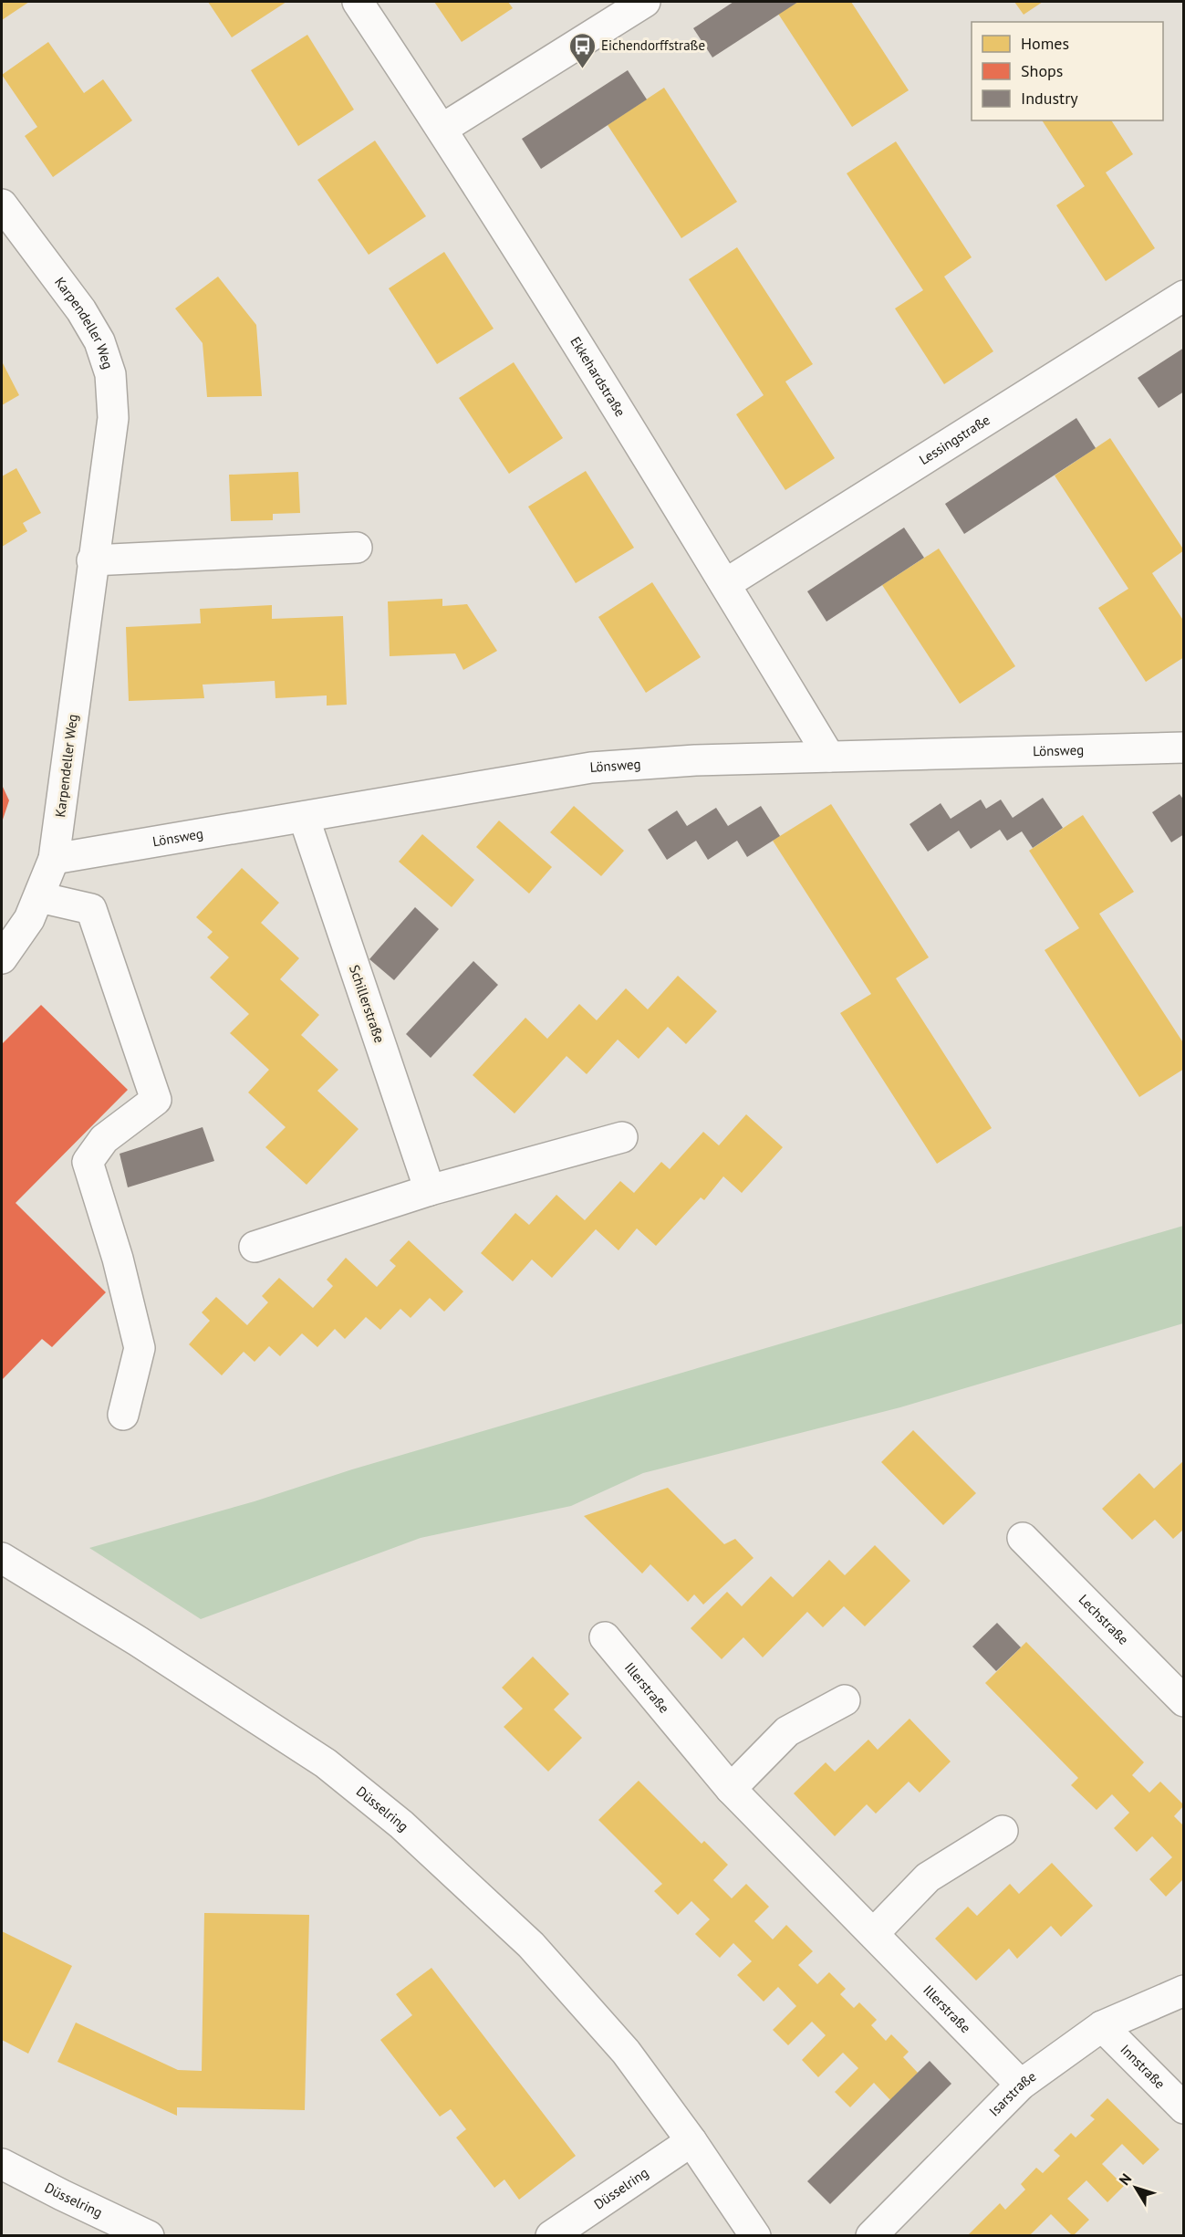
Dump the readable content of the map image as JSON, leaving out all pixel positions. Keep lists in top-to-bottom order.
{
  "streets": {
    "street": [
      "Karpendeller Weg",
      "Ekkehardstraße",
      "Lessingstraße",
      "Lönsweg",
      "Schillerstraße",
      "Lechstraße",
      "Illerstraße",
      "Düsselring",
      "Innstraße",
      "Isarstraße"
    ]
  },
  "crossings": [
    ["Karpendeller Weg", "Lönsweg"],
    ["Ekkehardstraße", "Lessingstraße"],
    ["Ekkehardstraße", "Lönsweg"],
    ["Lönsweg", "Schillerstraße"],
    ["Illerstraße", "Isarstraße"],
    ["Innstraße", "Isarstraße"]
  ],
  "places": {
    "bus stop": ["Eichendorffstraße"]
  },
  "legend": ["Homes", "Shops", "Industry"],
  "north": "top left"
}
